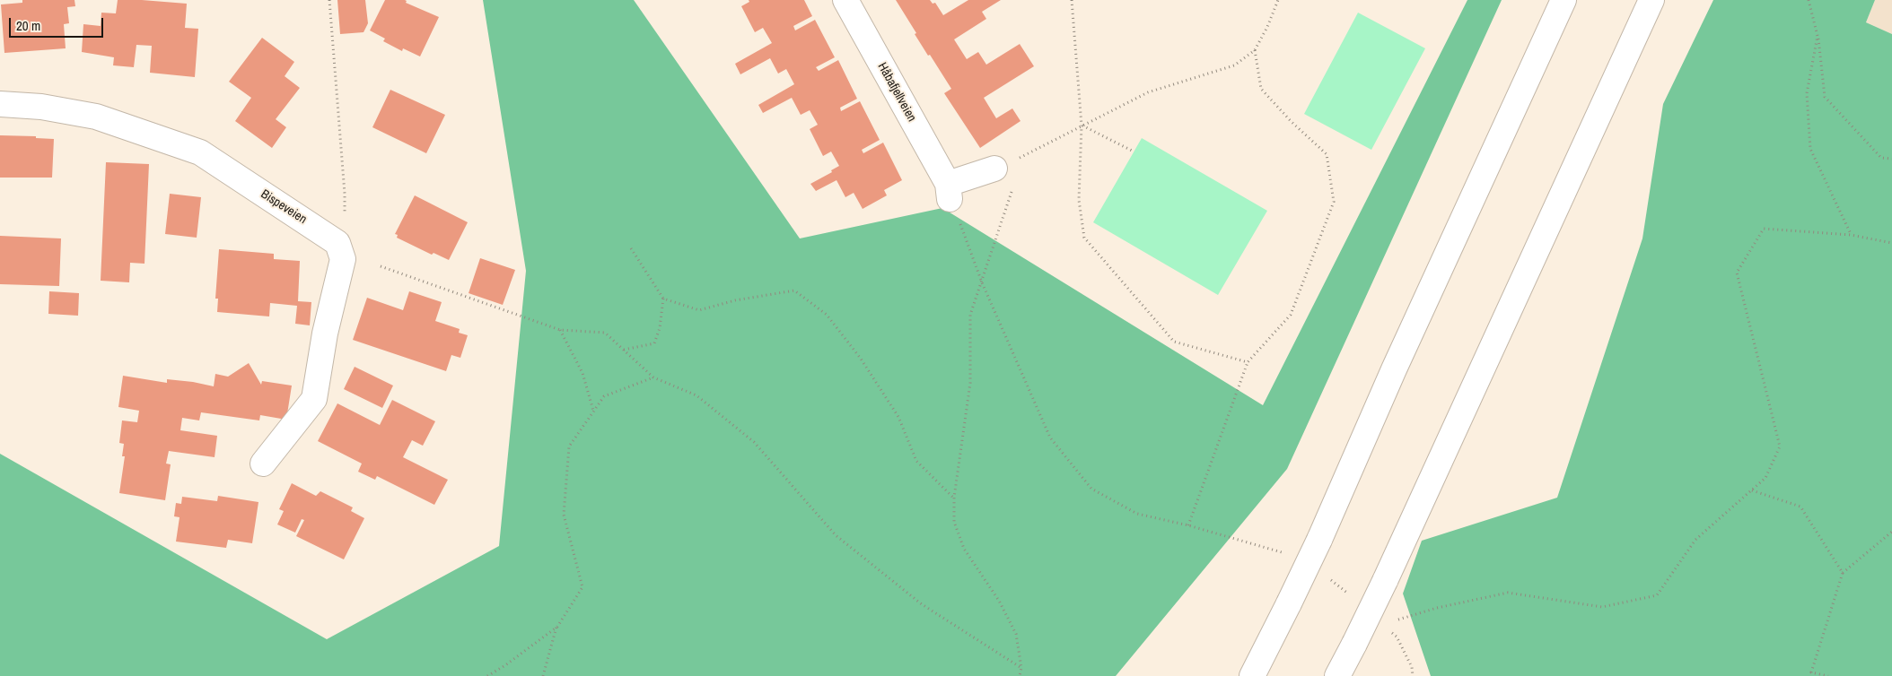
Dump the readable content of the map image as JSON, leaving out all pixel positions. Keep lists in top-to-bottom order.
{
  "streets": {
    "main road": ["Håbafjellveien", "Bispeveien"]
  },
  "scale_bar": "20 m"
}
